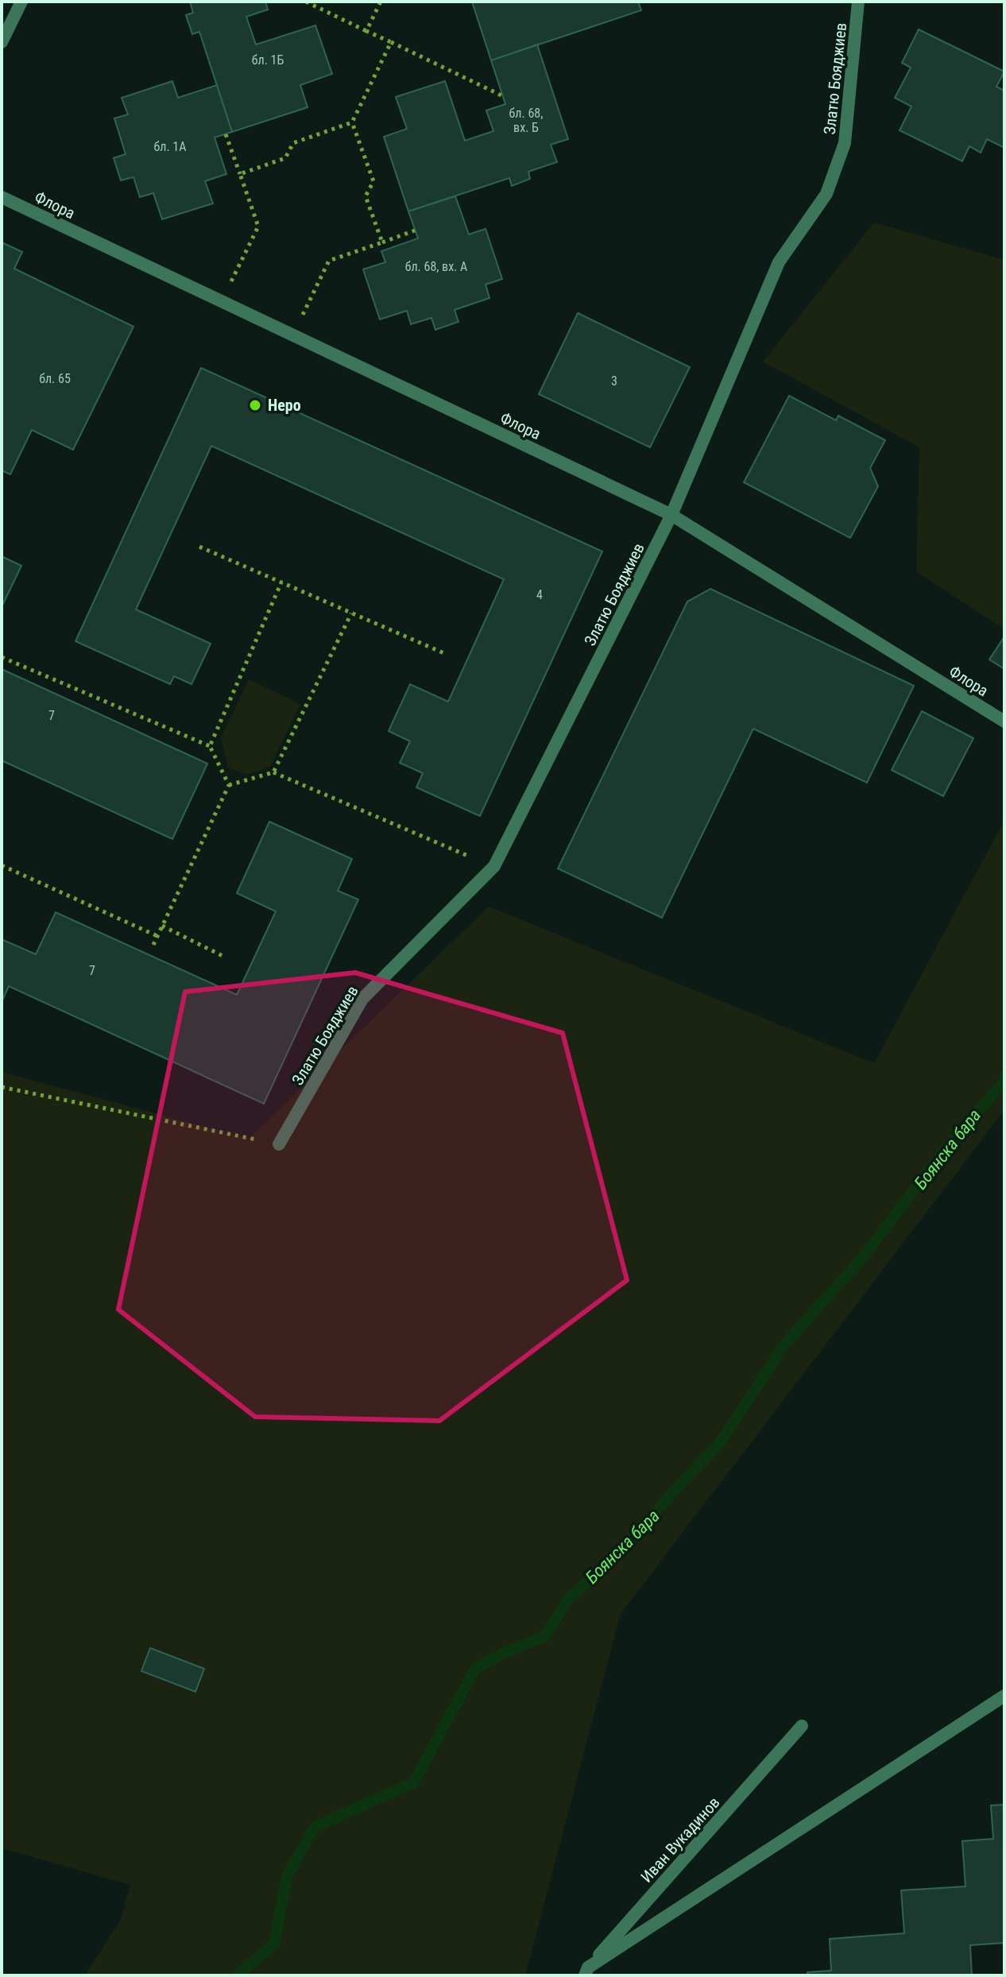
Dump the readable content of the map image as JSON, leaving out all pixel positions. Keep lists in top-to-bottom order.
{
  "streets": {
    "street": ["Златю Бояджиев", "Флора", "Иван Вукадинов"]
  },
  "crossings": [
    ["Златю Бояджиев", "Флора"]
  ],
  "water": ["Боянска бара"],
  "places": ["Неро"],
  "house_numbers": [
    "бл. 1Б",
    "бл. 68, вх. Б",
    "бл. 1А",
    "бл. 68, вх. А",
    "бл. 65",
    "3",
    "4",
    "7",
    "7"
  ]
}
